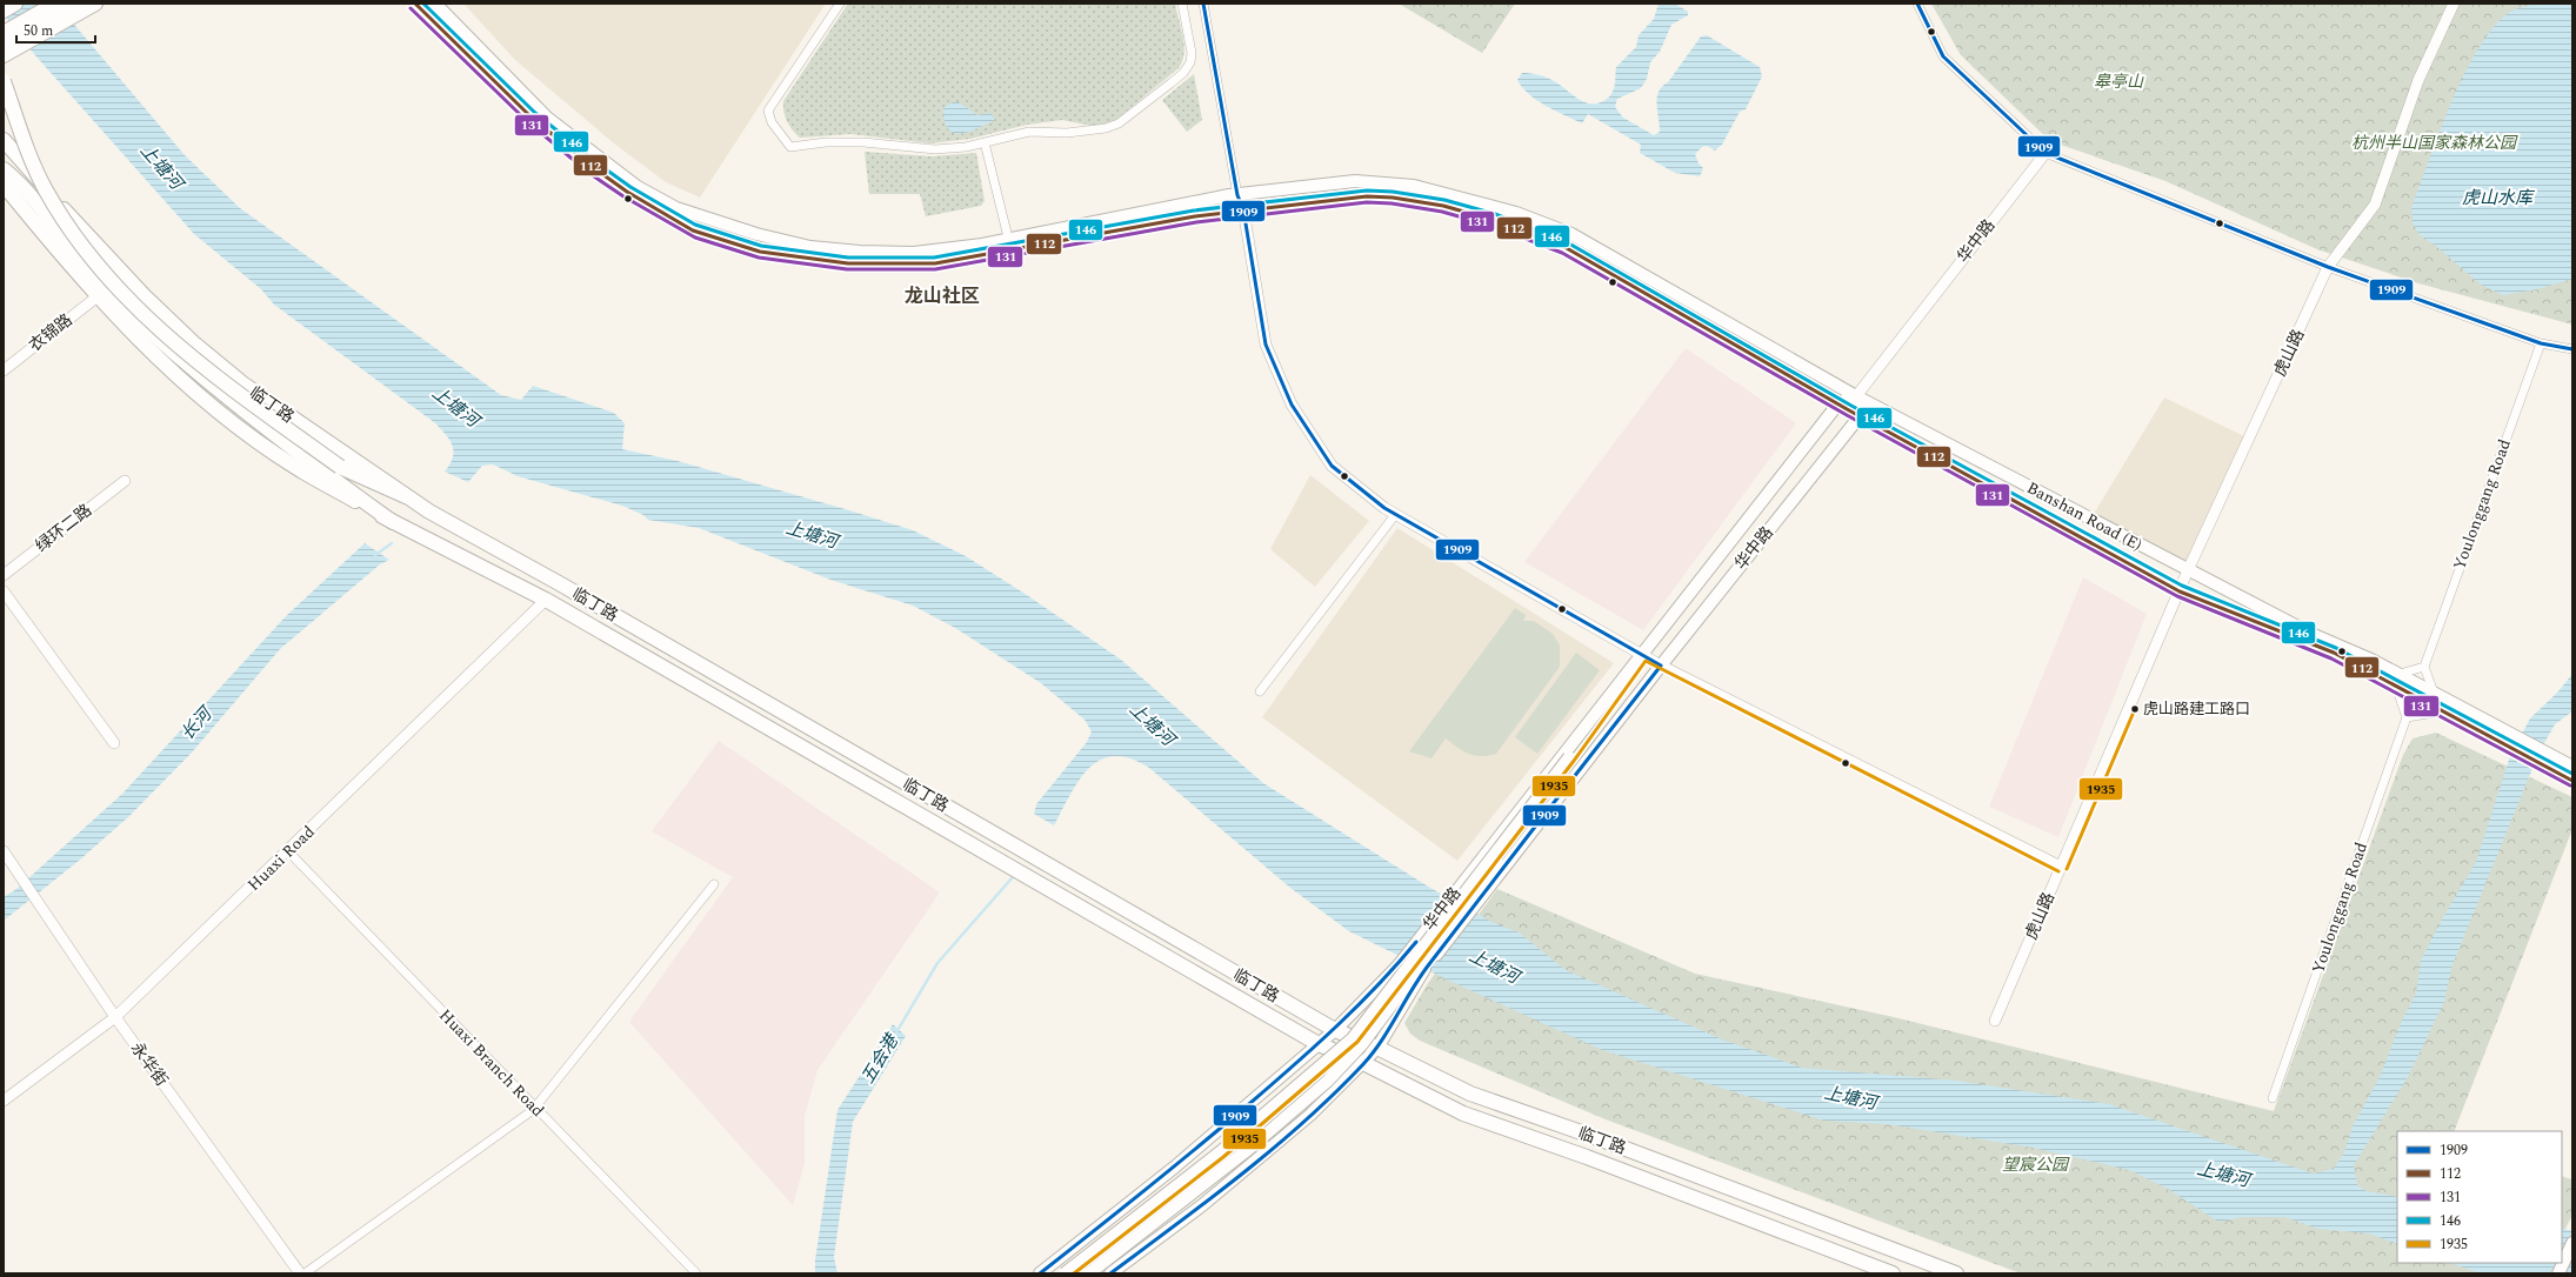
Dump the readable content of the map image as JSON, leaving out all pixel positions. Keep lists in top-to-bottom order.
{
  "streets": {
    "main road": ["华中路", "临丁路", "Banshan Road (E)"],
    "street": [
      "衣锦路",
      "虎山路",
      "Youlonggang Road",
      "绿环二路",
      "Huaxi Road",
      "Huaxi Branch Road",
      "永华街"
    ]
  },
  "crossings": [
    ["华中路", "临丁路"],
    ["华中路", "Banshan Road (E)"],
    ["衣锦路", "临丁路"],
    ["虎山路", "Banshan Road (E)"],
    ["临丁路", "Huaxi Road"],
    ["Huaxi Road", "Huaxi Branch Road"],
    ["Huaxi Road", "永华街"]
  ],
  "districts": ["龙山社区"],
  "water": [
    "上塘河",
    "虎山水库",
    "长河",
    "五会港"
  ],
  "parks": ["皋亭山", "杭州半山国家森林公园", "望宸公园"],
  "places": ["虎山路建工路口"],
  "lines": [
    "transit line 1909",
    "transit line 112",
    "transit line 146",
    "transit line 131",
    "transit line 1935"
  ],
  "legend": [
    "1909",
    "112",
    "131",
    "146",
    "1935"
  ],
  "scale_bar": "50 m"
}
